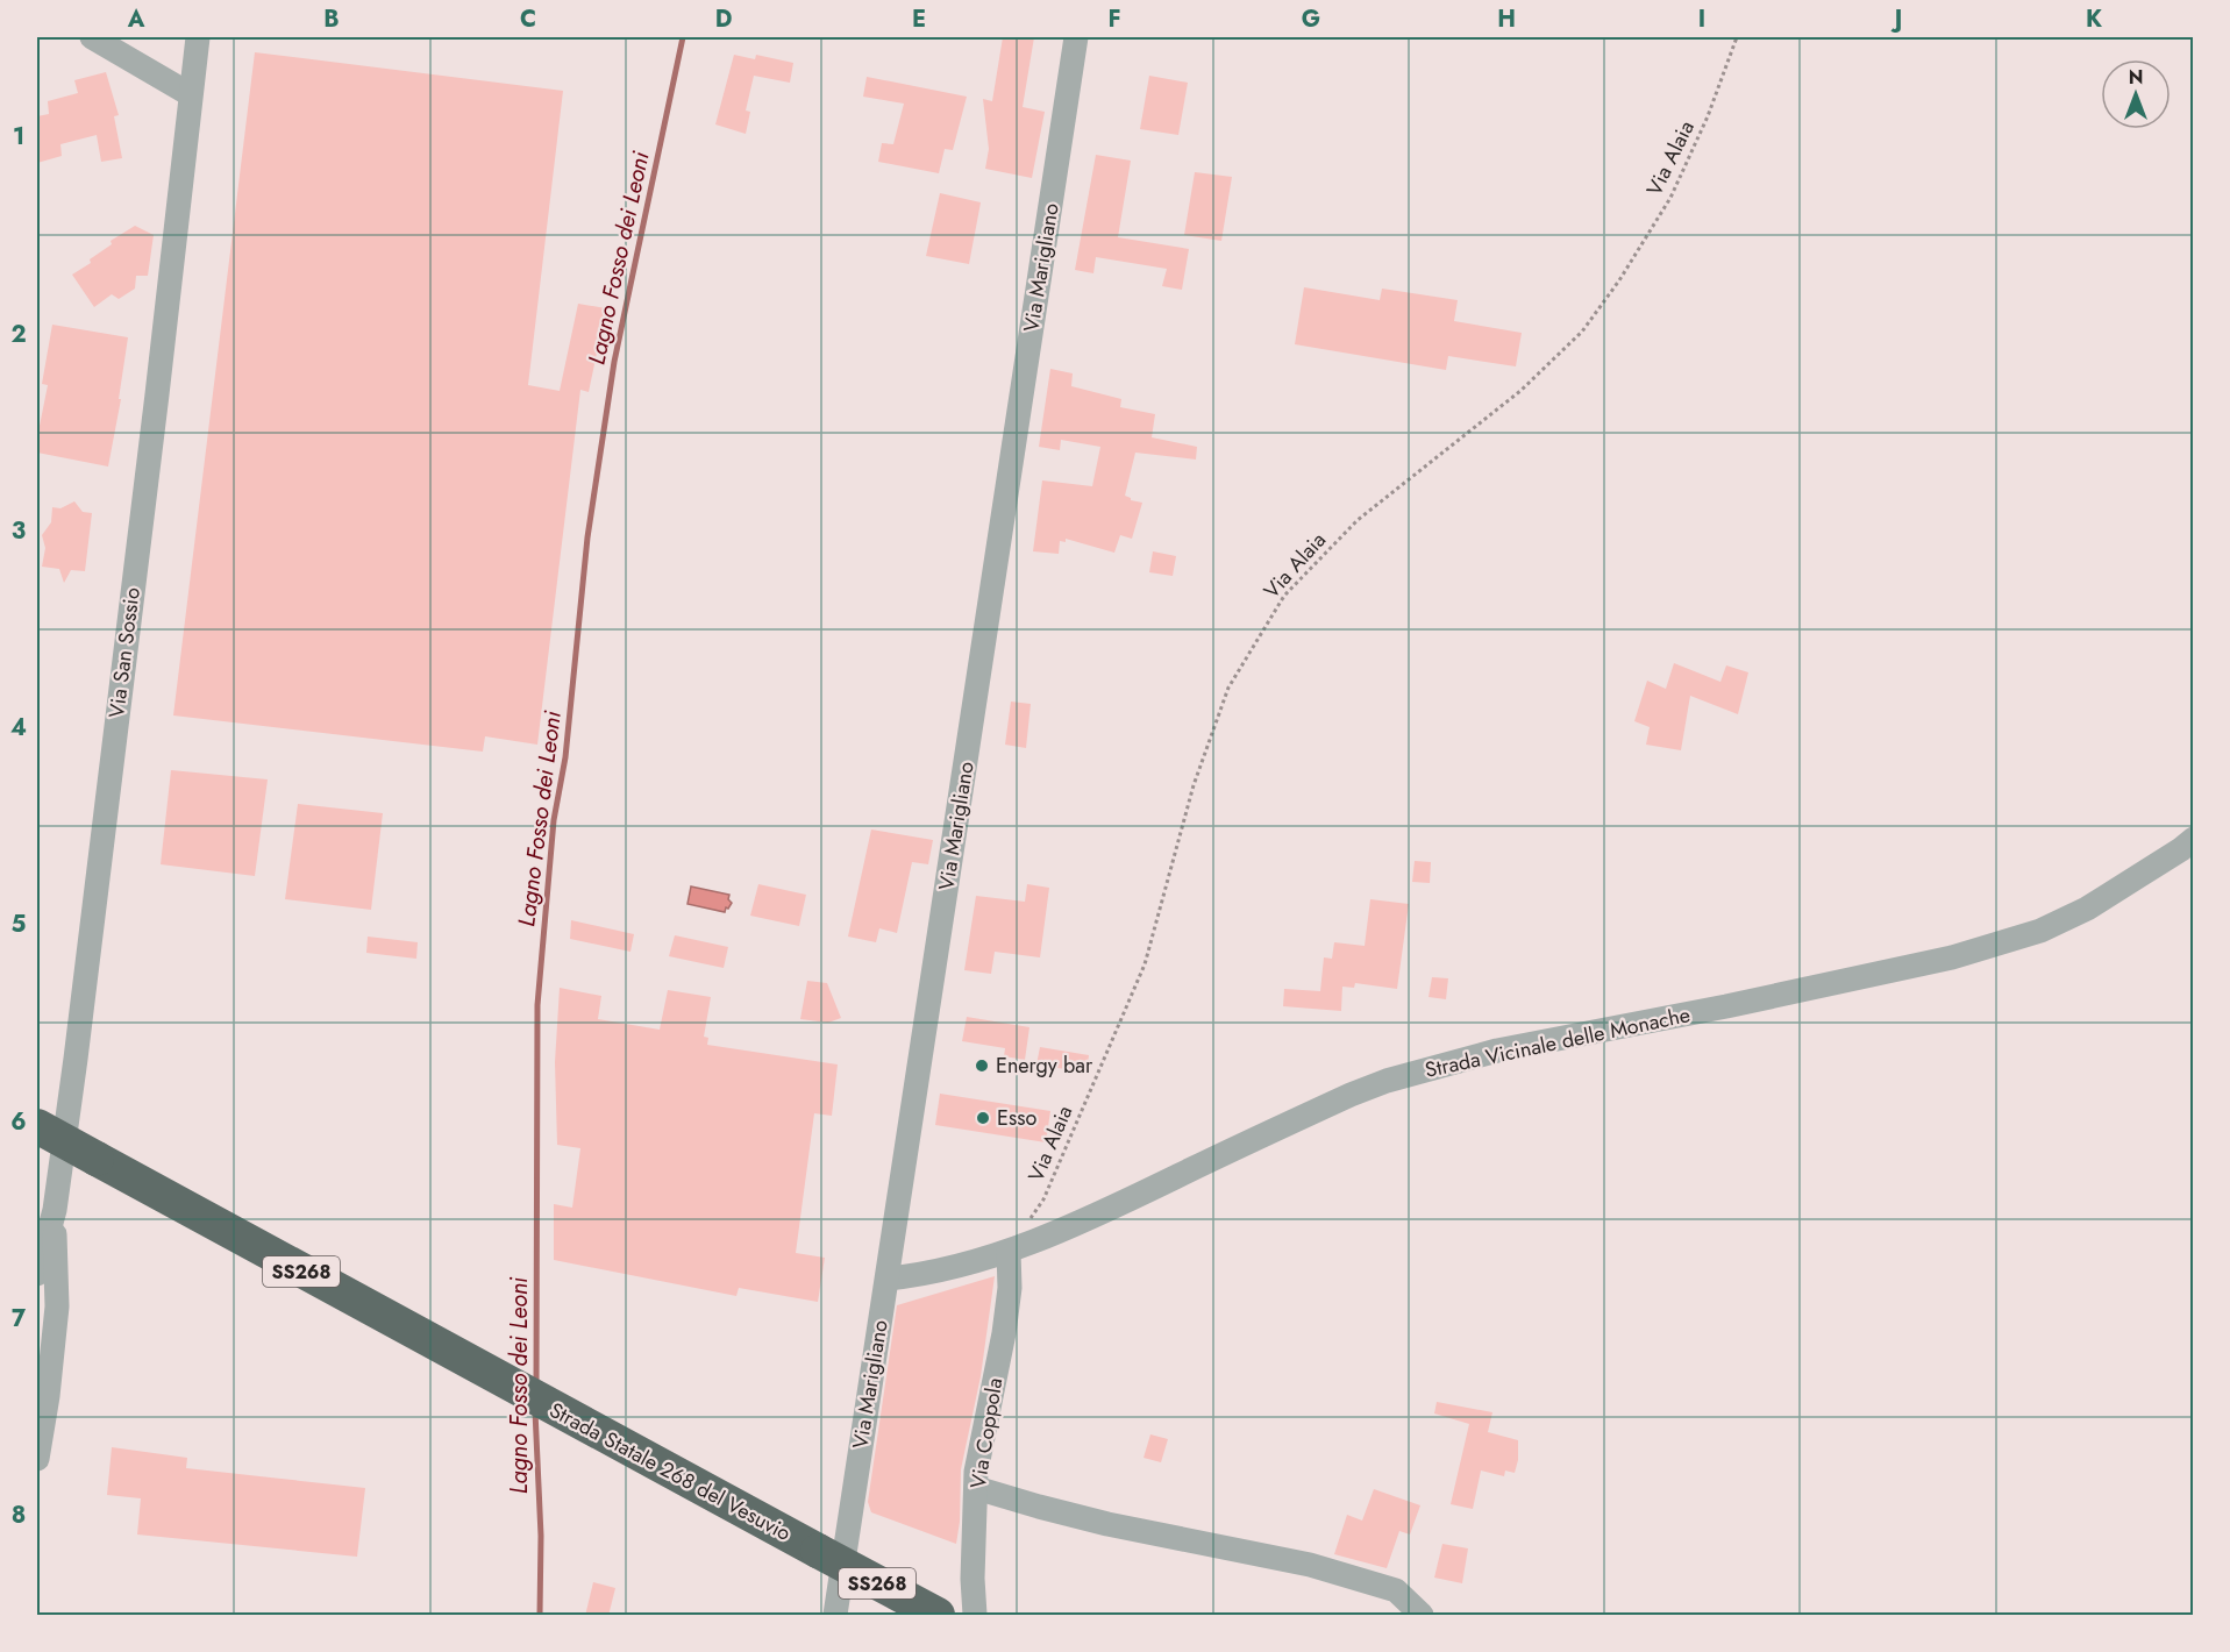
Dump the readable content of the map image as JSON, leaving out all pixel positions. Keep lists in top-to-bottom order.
{
  "streets": {
    "highway": ["SS268", "Strada Statale 268 del Vesuvio"],
    "street": [
      "Via Marigliano",
      "Via San Sossio",
      "Strada Vicinale delle Monache",
      "Via Coppola"
    ],
    "path": ["Via Alaia"]
  },
  "crossings": [
    ["Via Alaia", "Strada Vicinale delle Monache"],
    ["Via Alaia", "Via Coppola"],
    ["Via Marigliano", "Strada Vicinale delle Monache"],
    ["Strada Vicinale delle Monache", "Via Coppola"]
  ],
  "water": ["Lagno Fosso dei Leoni"],
  "places": ["Energy bar", "Esso"],
  "north": "top",
  "grid": {
    "columns": [
      "A",
      "B",
      "C",
      "D",
      "E",
      "F",
      "G",
      "H",
      "I",
      "J",
      "K"
    ],
    "rows": [
      "1",
      "2",
      "3",
      "4",
      "5",
      "6",
      "7",
      "8"
    ]
  }
}
